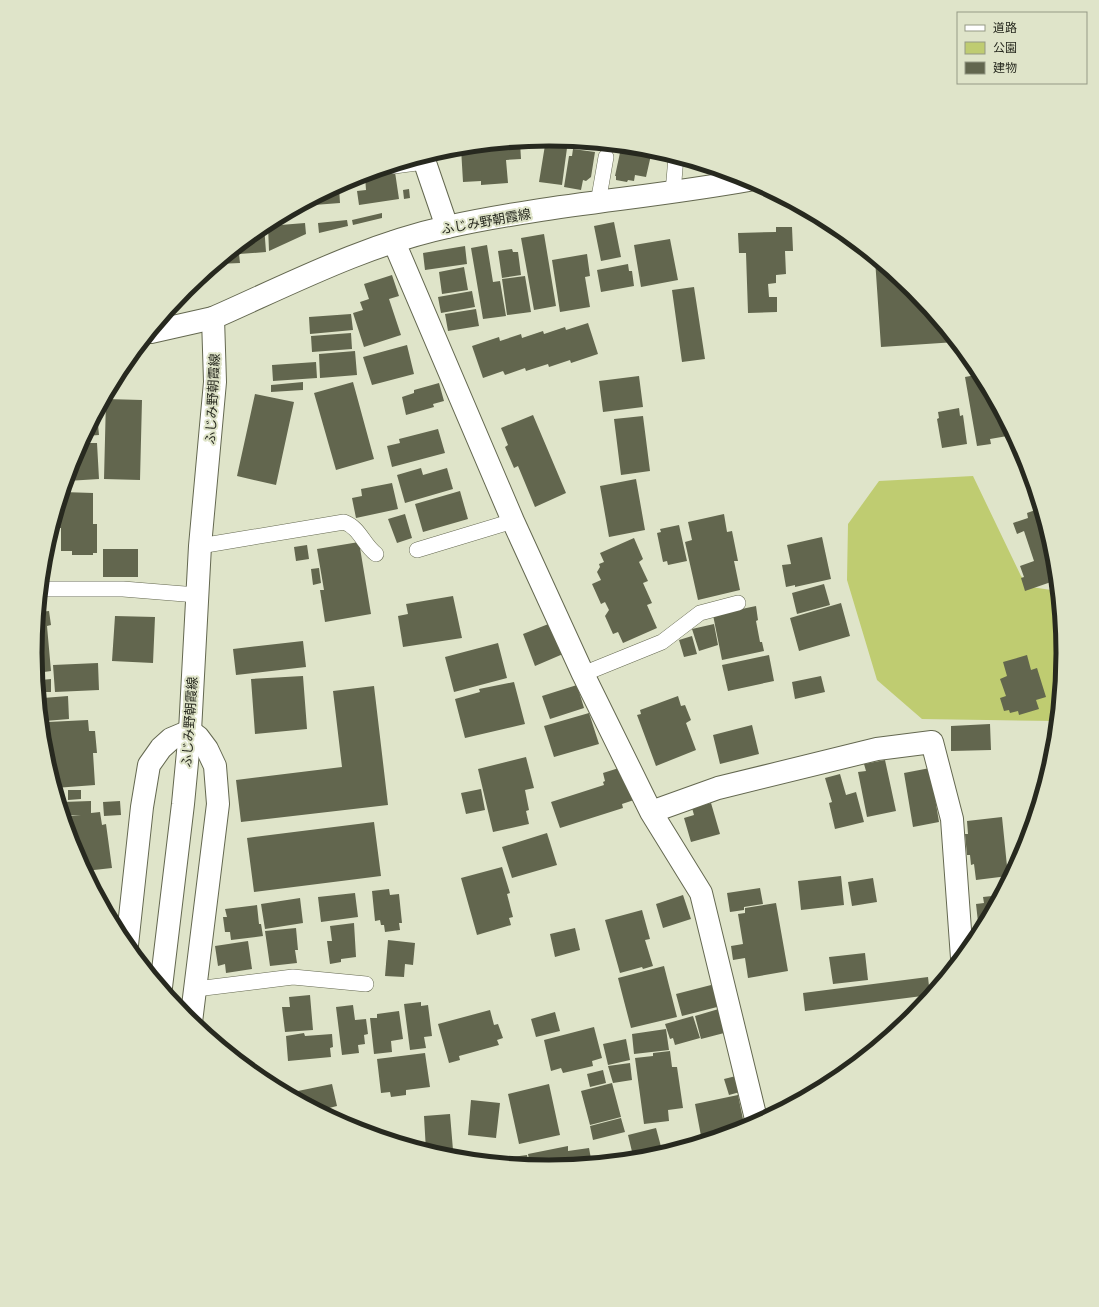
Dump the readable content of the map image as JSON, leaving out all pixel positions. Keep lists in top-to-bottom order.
{
  "streets": {
    "street": ["ふじみ野朝霞線"]
  },
  "legend": ["道路", "公園", "建物"]
}
